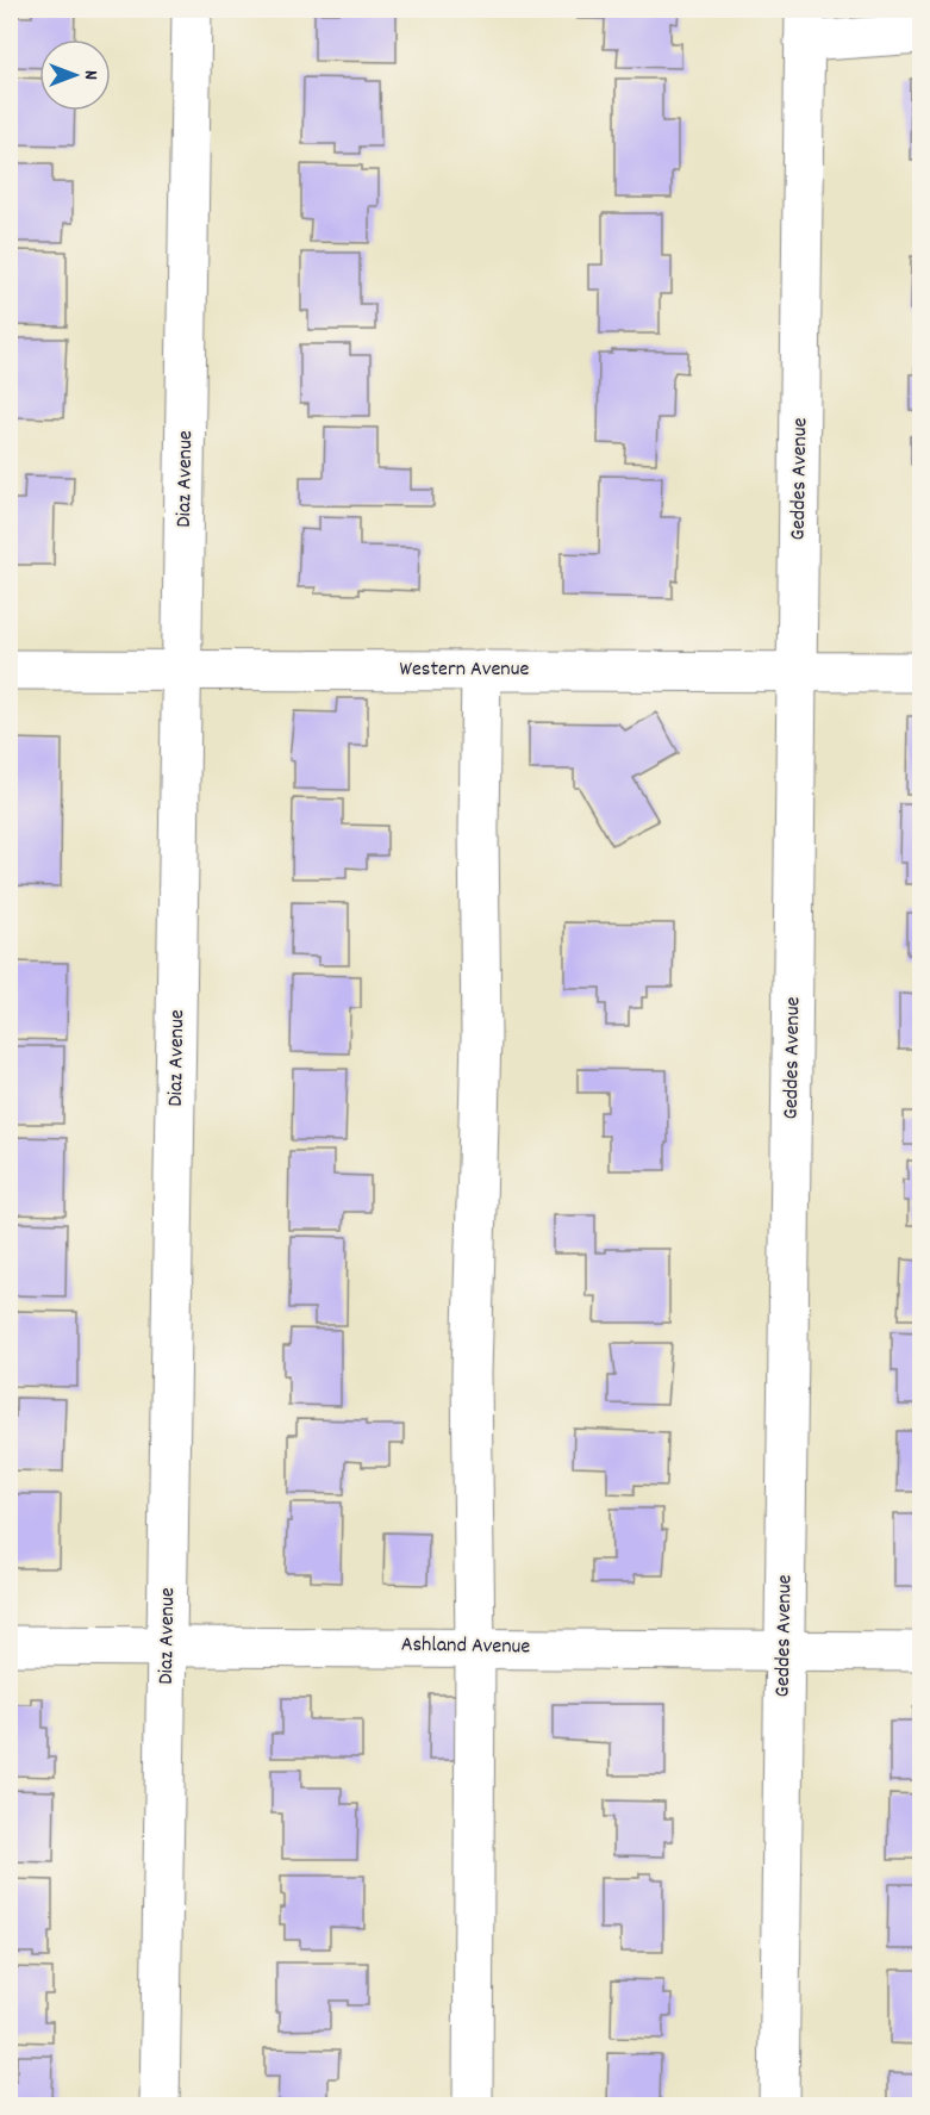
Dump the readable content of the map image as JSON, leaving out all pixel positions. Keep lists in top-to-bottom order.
{
  "streets": {
    "street": [
      "Diaz Avenue",
      "Geddes Avenue",
      "Western Avenue",
      "Ashland Avenue"
    ]
  },
  "crossings": [
    ["Diaz Avenue", "Western Avenue"],
    ["Diaz Avenue", "Ashland Avenue"],
    ["Geddes Avenue", "Western Avenue"],
    ["Geddes Avenue", "Ashland Avenue"]
  ],
  "north": "right"
}
